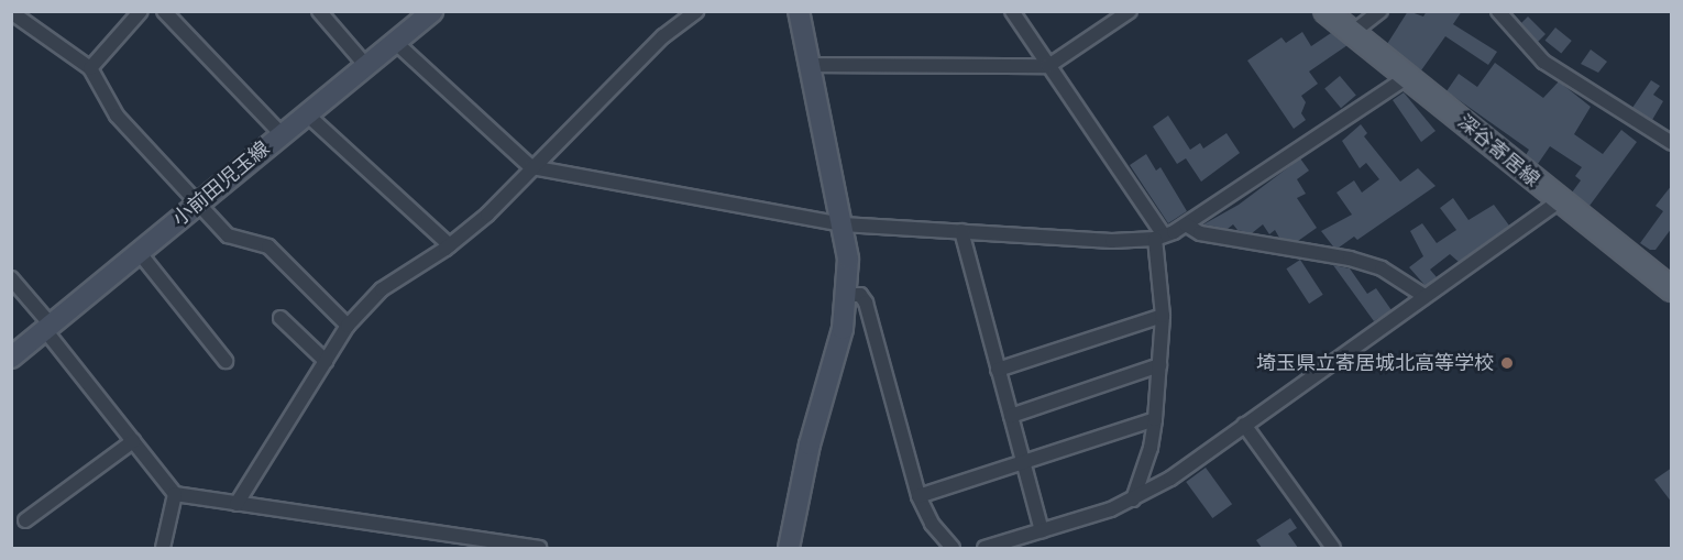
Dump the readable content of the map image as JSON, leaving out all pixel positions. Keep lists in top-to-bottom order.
{
  "streets": {
    "main road": ["深谷寄居線"],
    "street": ["小前田児玉線"]
  },
  "places": ["埼玉県立寄居城北高等学校"]
}
